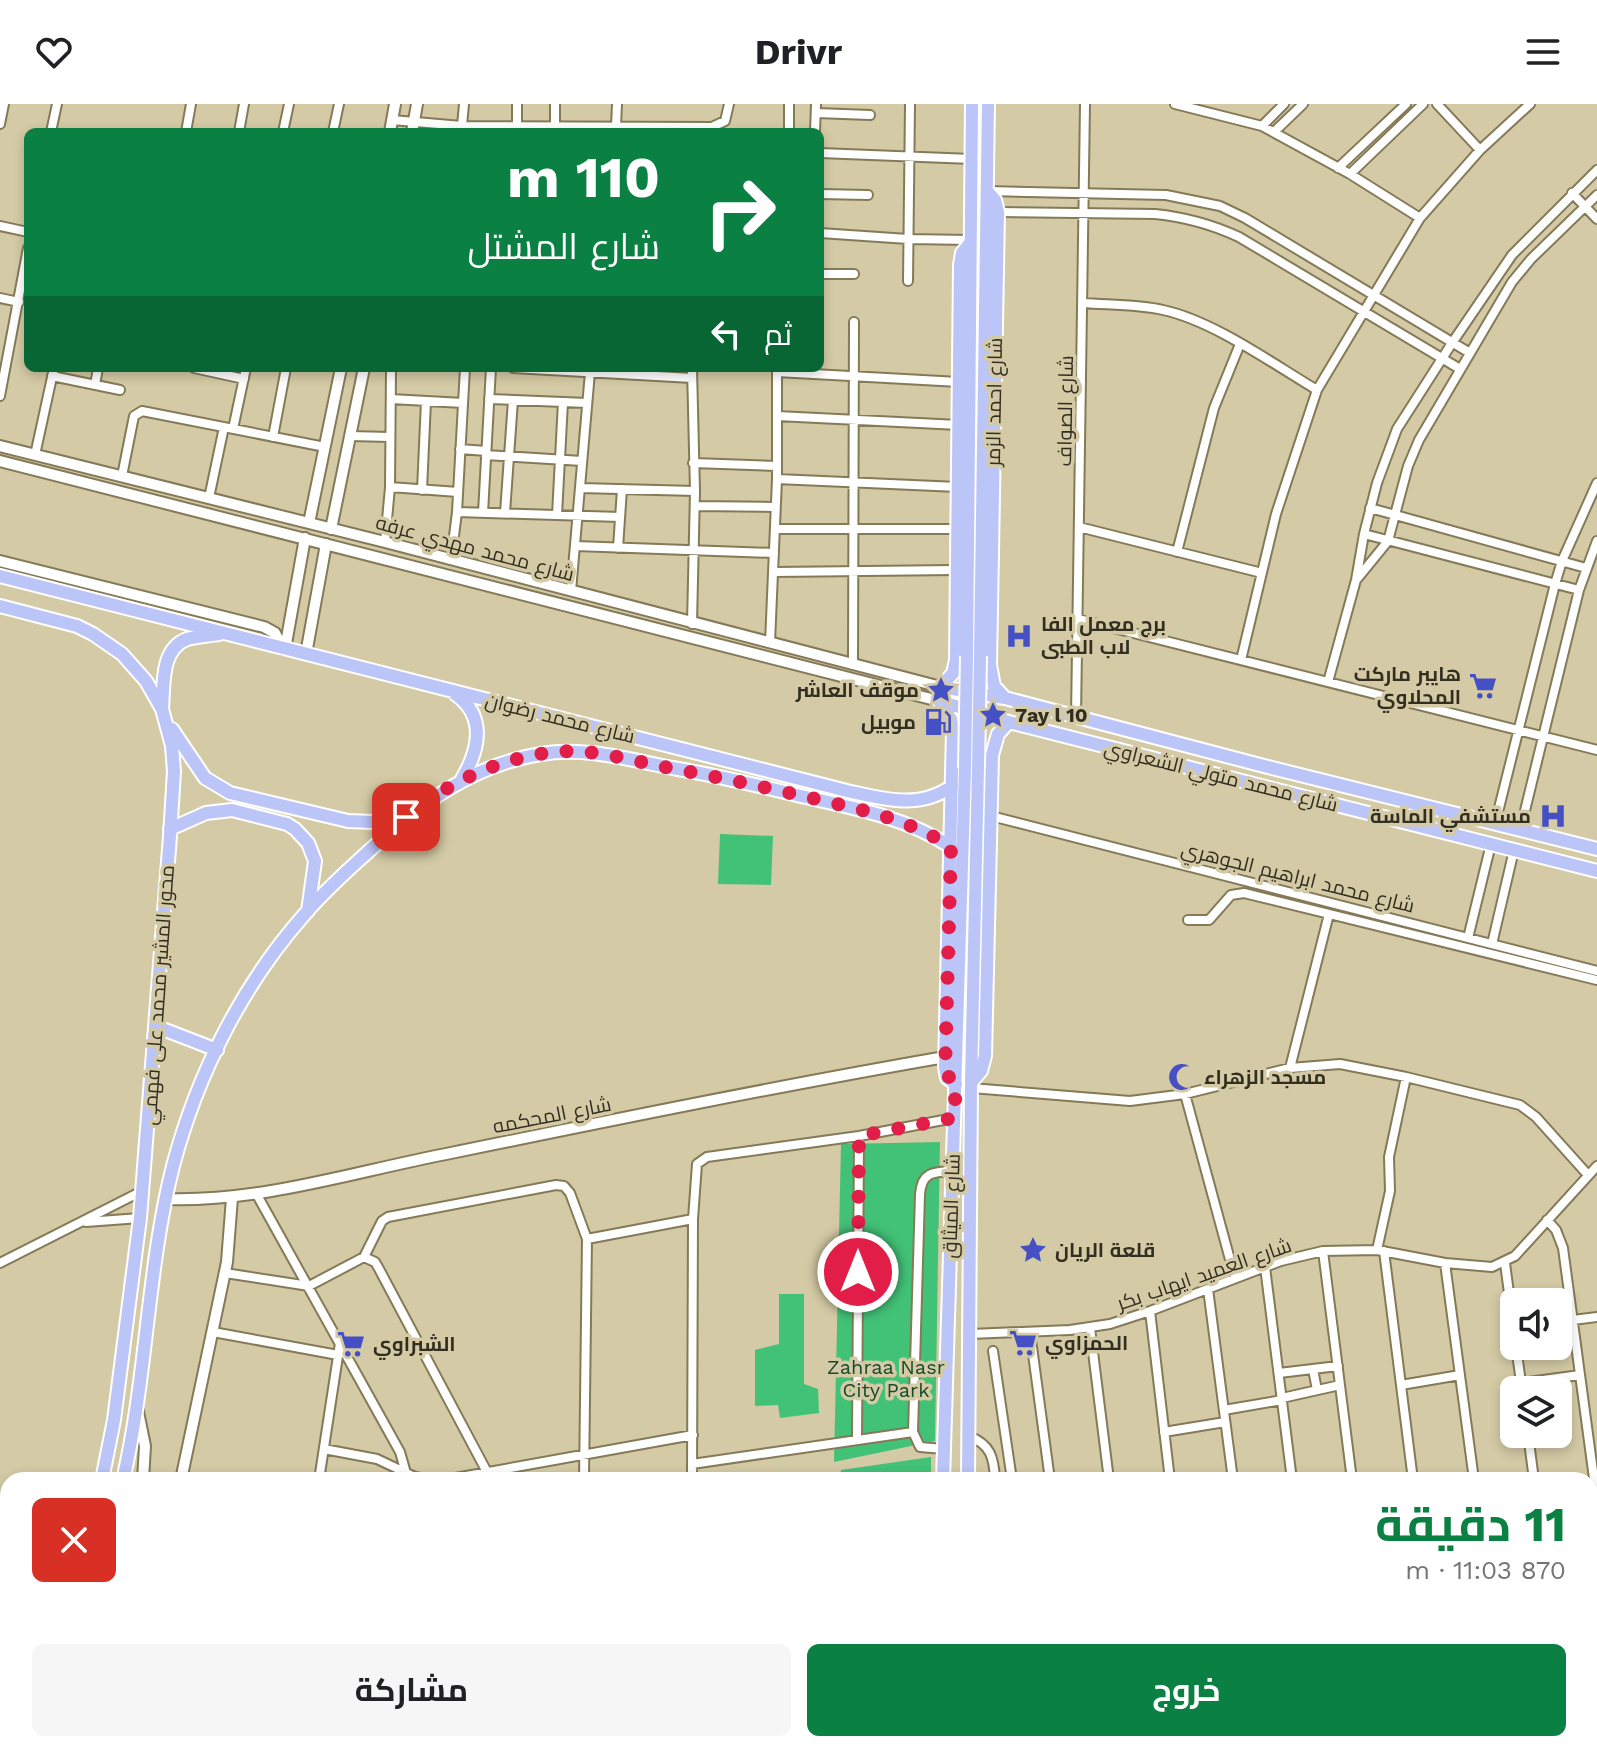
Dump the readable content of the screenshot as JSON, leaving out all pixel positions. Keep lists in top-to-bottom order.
{
  "streets": {
    "main road": [
      "شارع احمد الزمر",
      "شارع محمد رضوان",
      "شارع محمد متولي الشعراوي",
      "محور المشير محمد على فهمي",
      "شارع الميثاق"
    ],
    "street": [
      "شارع الصواف",
      "شارع محمد مهدي عرفه",
      "شارع محمد ابراهيم الجوهري",
      "شارع المحكمه",
      "شارع العميد ايهاب بكر"
    ]
  },
  "crossings": [
    ["شارع احمد الزمر", "شارع محمد مهدي عرفه"],
    ["شارع احمد الزمر", "شارع محمد متولي الشعراوي"],
    ["شارع الصواف", "شارع محمد متولي الشعراوي"],
    ["شارع محمد مهدي عرفه", "شارع محمد متولي الشعراوي"],
    ["شارع محمد مهدي عرفه", "شارع الميثاق"],
    ["شارع محمد رضوان", "محور المشير محمد على فهمي"],
    ["شارع محمد رضوان", "شارع الميثاق"],
    ["شارع محمد متولي الشعراوي", "شارع الميثاق"],
    ["شارع محمد ابراهيم الجوهري", "شارع الميثاق"],
    ["محور المشير محمد على فهمي", "شارع المحكمه"],
    ["شارع المحكمه", "شارع الميثاق"],
    ["شارع الميثاق", "شارع العميد ايهاب بكر"]
  ],
  "parks": ["Zahraa Nasr City Park"],
  "places": {
    "hospital": ["برج معمل الفا لاب الطبى", "مستشفي الماسة"],
    "supermarket": ["هايبر ماركت المحلاوي", "الحمزاوي", "الشبراوي"],
    "place": ["موقف العاشر", "7ay l 10", "قلعة الريان"],
    "fuel station": ["موبيل"],
    "mosque": ["مسجد الزهراء"]
  },
  "page": {
    "header": "Drivr",
    "turn": ["110 m", "شارع المشتل"],
    "then": "ثم",
    "heading": ["11 دقيقة", "870 m · 11:03"],
    "buttons": ["خروج", "مشاركة"]
  }
}
